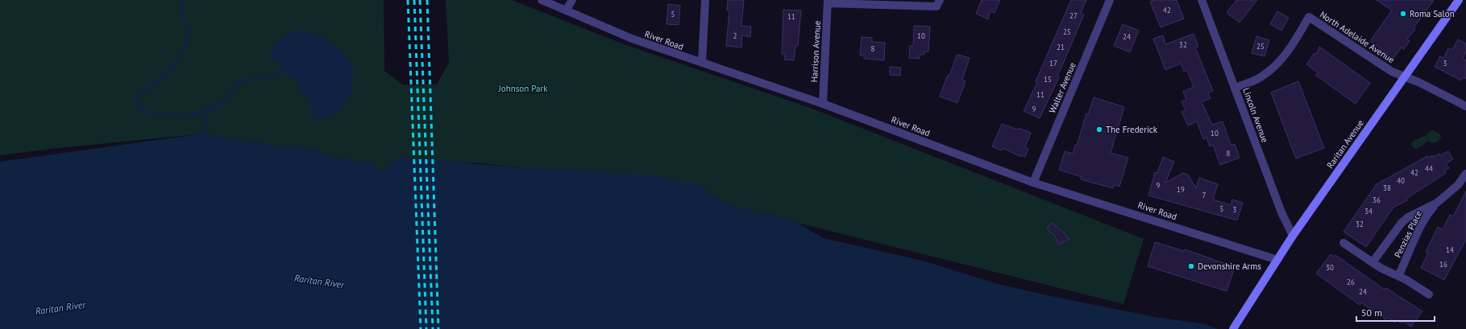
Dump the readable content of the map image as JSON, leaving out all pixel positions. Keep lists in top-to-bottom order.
{
  "streets": {
    "main road": ["Raritan Avenue"],
    "street": [
      "North Adelaide Avenue",
      "River Road",
      "Harrison Avenue",
      "Walter Avenue",
      "Lincoln Avenue",
      "Penzias Place"
    ]
  },
  "crossings": [
    ["North Adelaide Avenue", "Lincoln Avenue"],
    ["North Adelaide Avenue", "Raritan Avenue"],
    ["River Road", "Harrison Avenue"],
    ["River Road", "Walter Avenue"],
    ["River Road", "Raritan Avenue"],
    ["Lincoln Avenue", "Raritan Avenue"]
  ],
  "water": ["Raritan River"],
  "parks": ["Johnson Park"],
  "places": ["Roma Salon", "The Frederick", "Devonshire Arms"],
  "house_numbers": [
    "42",
    "5",
    "27",
    "11",
    "25",
    "2",
    "10",
    "24",
    "32",
    "25",
    "21",
    "8",
    "17",
    "3",
    "15",
    "11",
    "9",
    "10",
    "8",
    "44",
    "42",
    "40",
    "9",
    "38",
    "19",
    "7",
    "36",
    "5",
    "3",
    "34",
    "32",
    "14",
    "16",
    "30",
    "26",
    "24"
  ],
  "scale_bar": "50 m"
}
